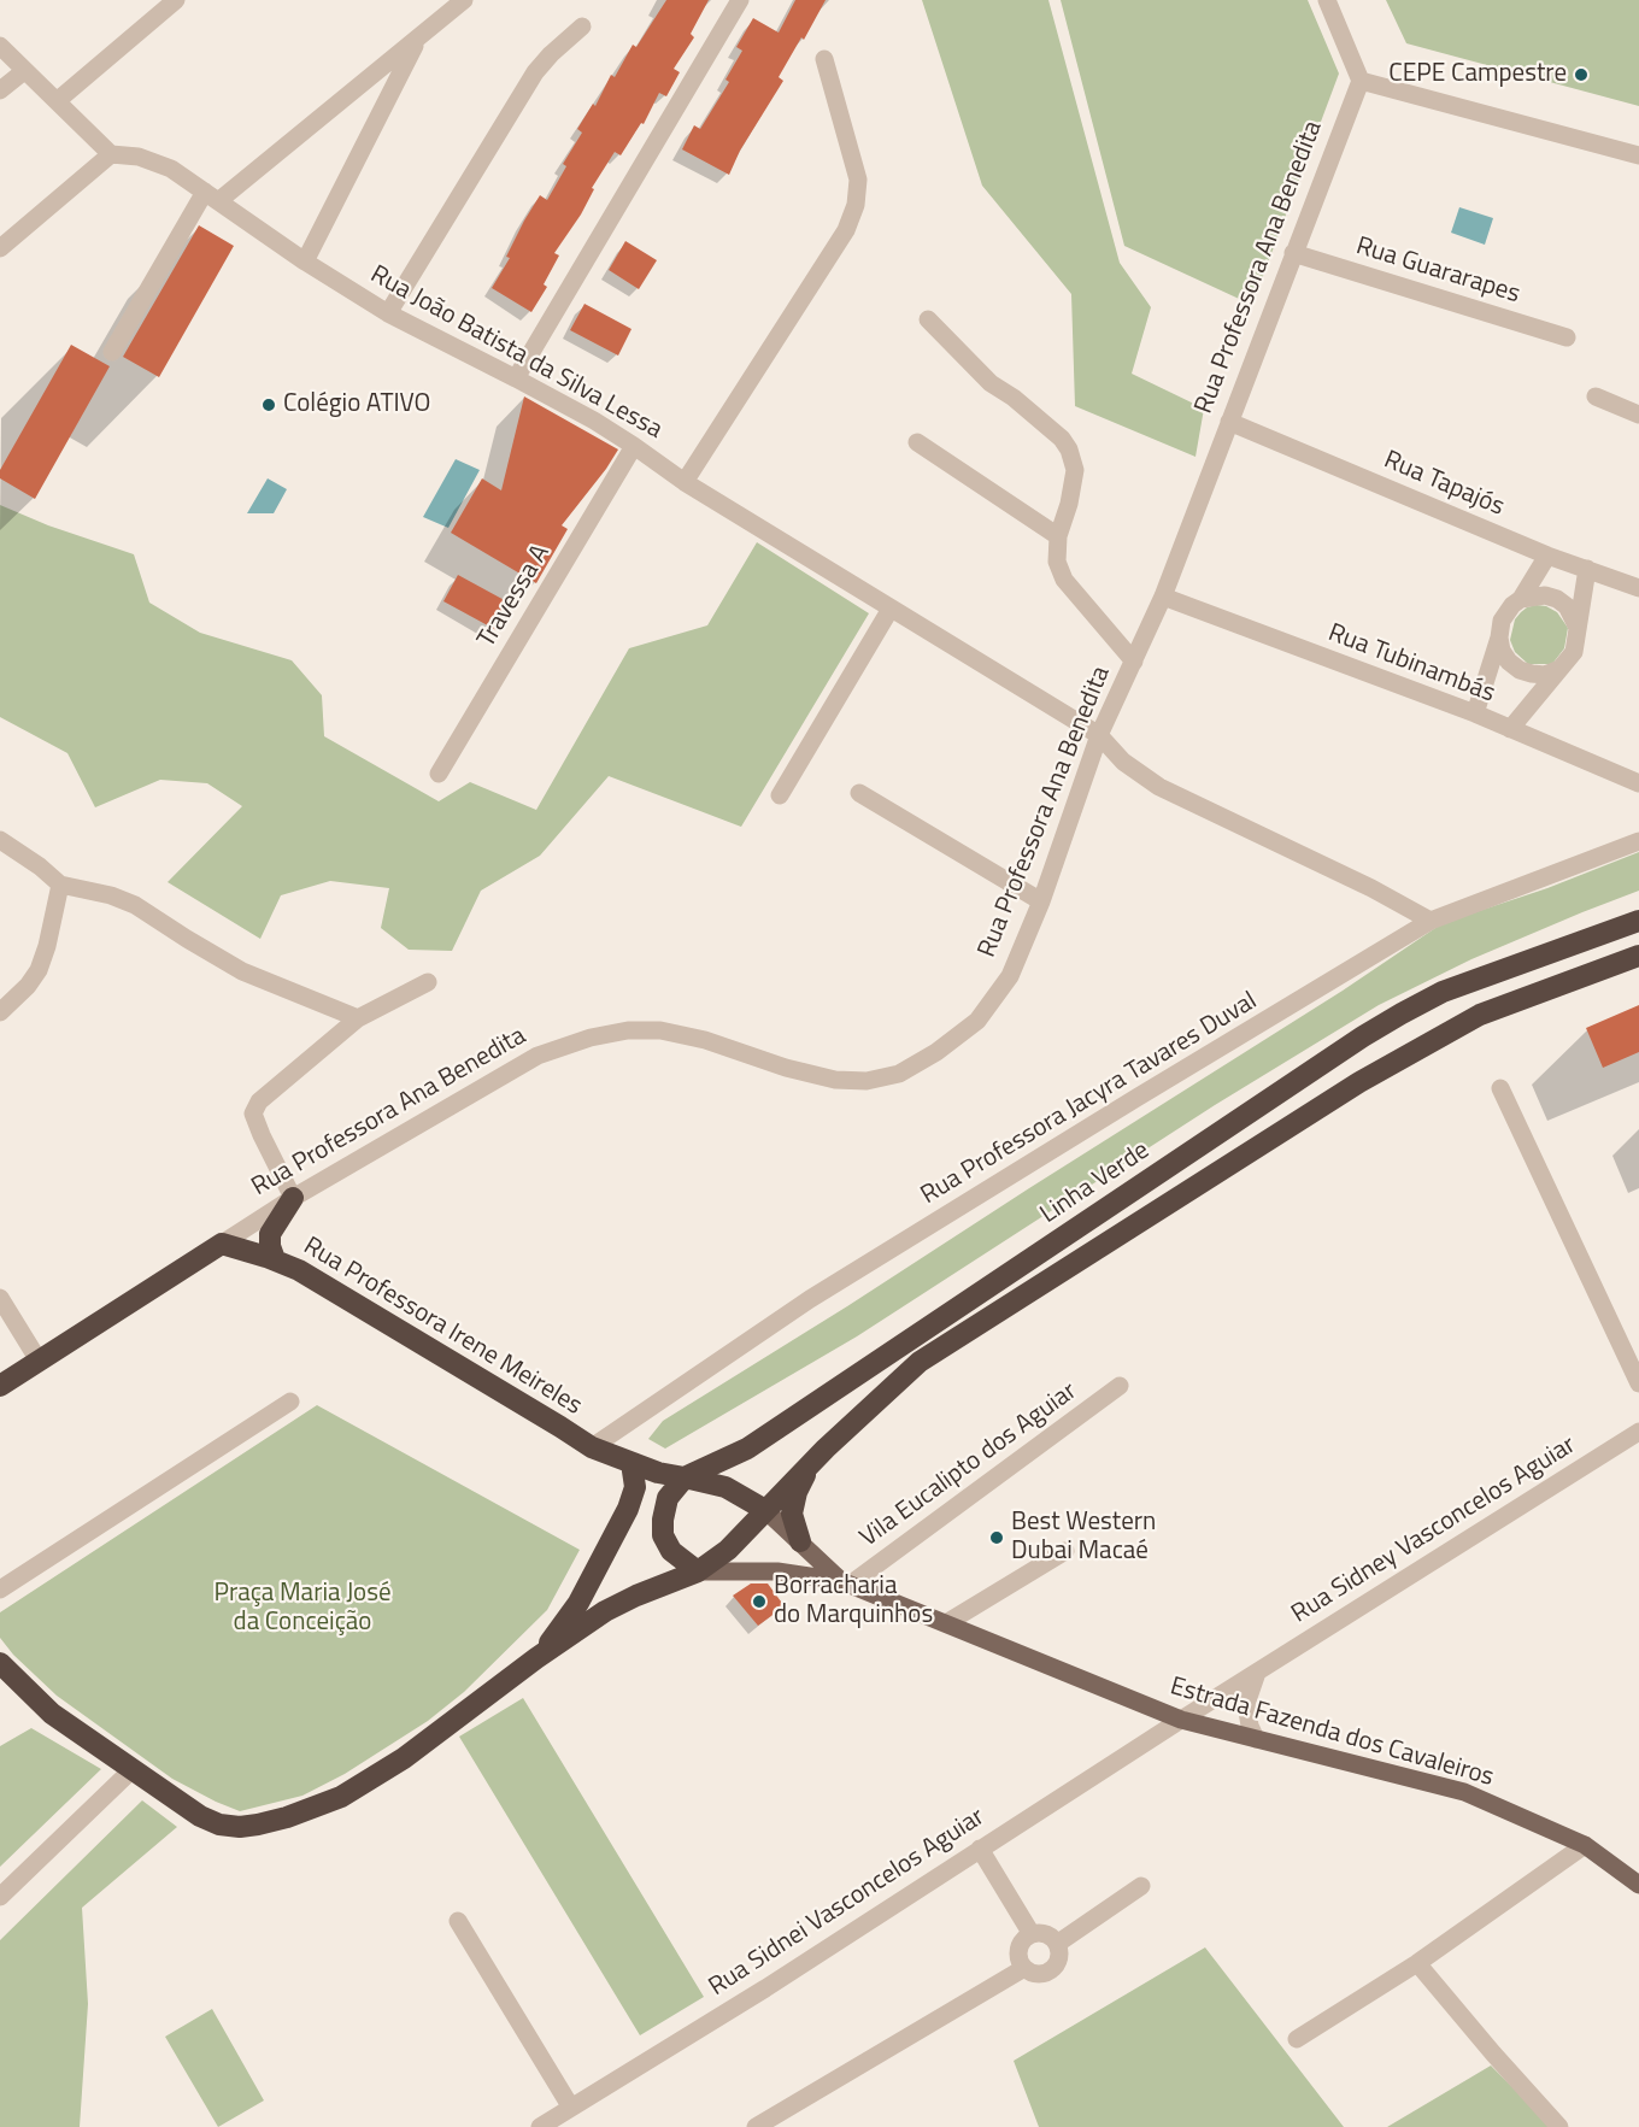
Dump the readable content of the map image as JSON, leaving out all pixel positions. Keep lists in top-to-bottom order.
{
  "streets": {
    "highway": ["Rua Professora Ana Benedita", "Linha Verde", "Rua Professora Irene Meireles"],
    "main road": ["Estrada Fazenda dos Cavaleiros"],
    "street": [
      "Rua Guararapes",
      "Rua João Batista da Silva Lessa",
      "Rua Tapajós",
      "Travessa A",
      "Rua Tubinambás",
      "Rua Professora Jacyra Tavares Duval",
      "Vila Eucalipto dos Aguiar",
      "Rua Sidney Vasconcelos Aguiar",
      "Rua Sidnei Vasconcelos Aguiar"
    ]
  },
  "crossings": [
    ["Rua Professora Ana Benedita", "Rua Guararapes"],
    ["Rua Professora Ana Benedita", "Rua João Batista da Silva Lessa"],
    ["Rua Professora Ana Benedita", "Rua Tapajós"],
    ["Rua Professora Ana Benedita", "Rua Tubinambás"],
    ["Rua Professora Ana Benedita", "Rua Professora Irene Meireles"],
    ["Rua João Batista da Silva Lessa", "Travessa A"],
    ["Rua João Batista da Silva Lessa", "Rua Professora Jacyra Tavares Duval"],
    ["Rua Professora Jacyra Tavares Duval", "Rua Professora Irene Meireles"],
    ["Vila Eucalipto dos Aguiar", "Estrada Fazenda dos Cavaleiros"],
    ["Rua Sidney Vasconcelos Aguiar", "Estrada Fazenda dos Cavaleiros"],
    ["Rua Sidney Vasconcelos Aguiar", "Rua Sidnei Vasconcelos Aguiar"],
    ["Estrada Fazenda dos Cavaleiros", "Rua Sidnei Vasconcelos Aguiar"]
  ],
  "parks": ["Praça Maria José da Conceição"],
  "places": [
    "CEPE Campestre",
    "Colégio ATIVO",
    "Best Western Dubai Macaé",
    "Borracharia do Marquinhos"
  ]
}
